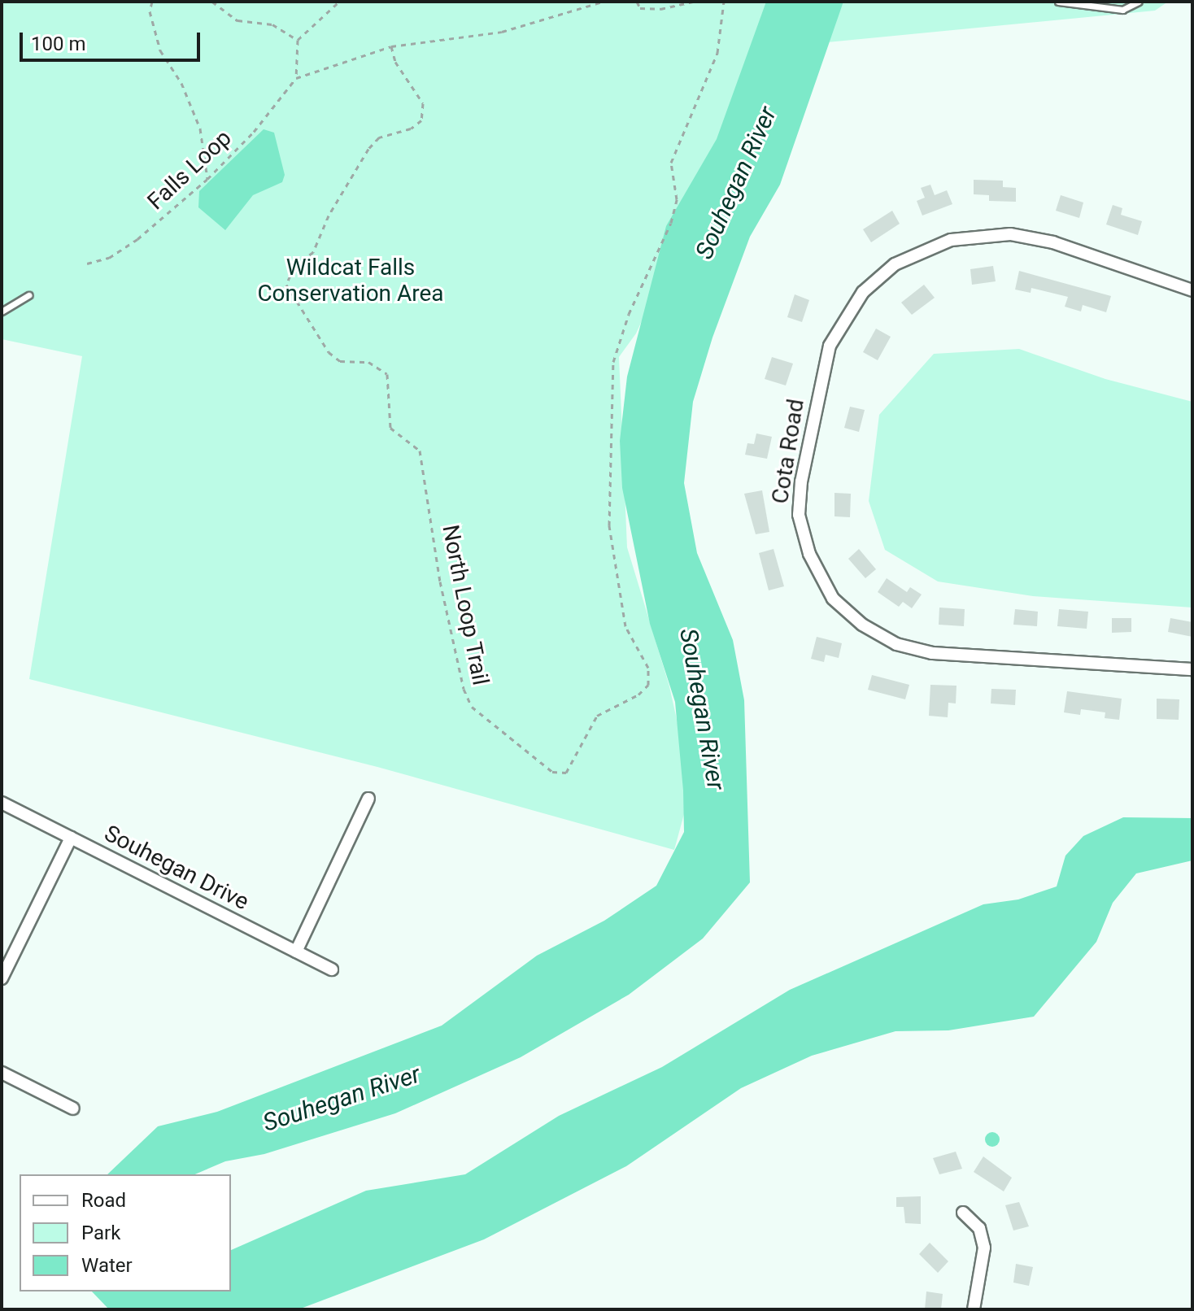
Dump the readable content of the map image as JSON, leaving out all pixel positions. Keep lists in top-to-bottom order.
{
  "streets": {
    "street": ["Cota Road", "Souhegan Drive"],
    "path": ["Falls Loop", "North Loop Trail"]
  },
  "water": ["Souhegan River"],
  "parks": ["Wildcat Falls Conservation Area"],
  "legend": ["Road", "Park", "Water"],
  "scale_bar": "100 m"
}
